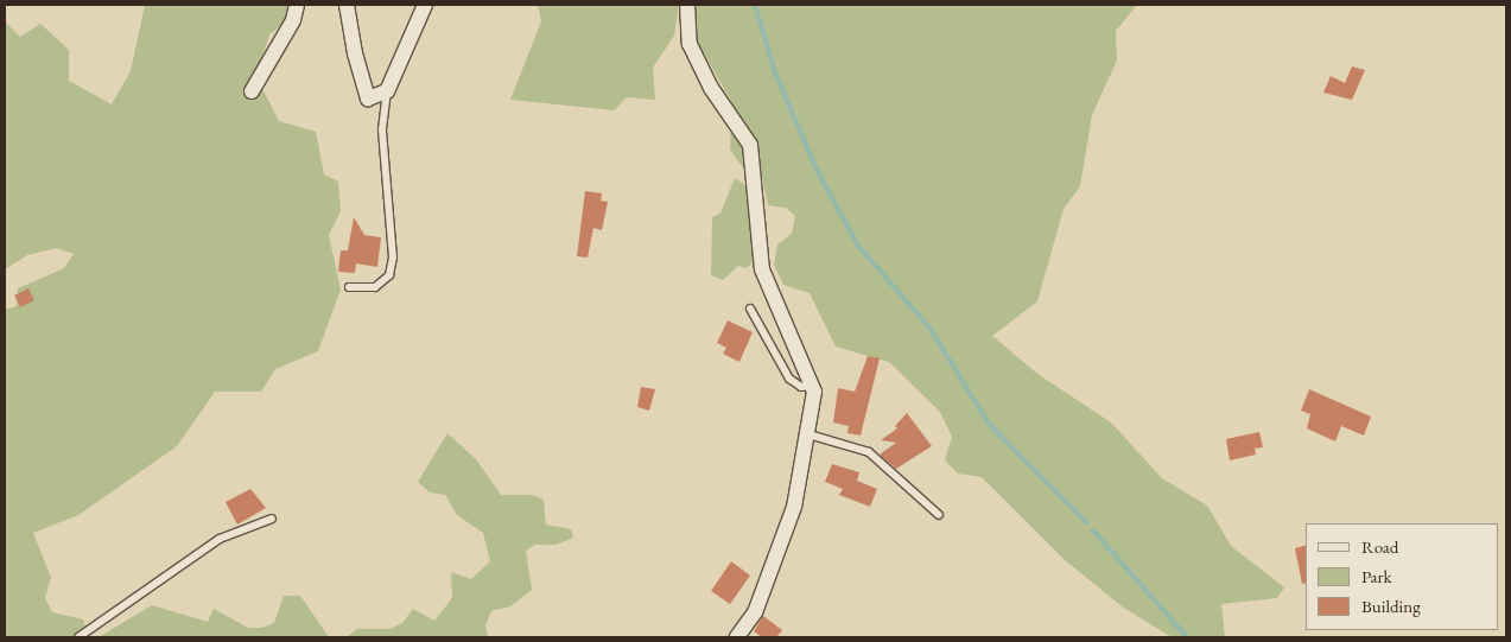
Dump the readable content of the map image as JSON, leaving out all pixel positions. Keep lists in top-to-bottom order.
{
  "legend": ["Road", "Park", "Building"]
}
